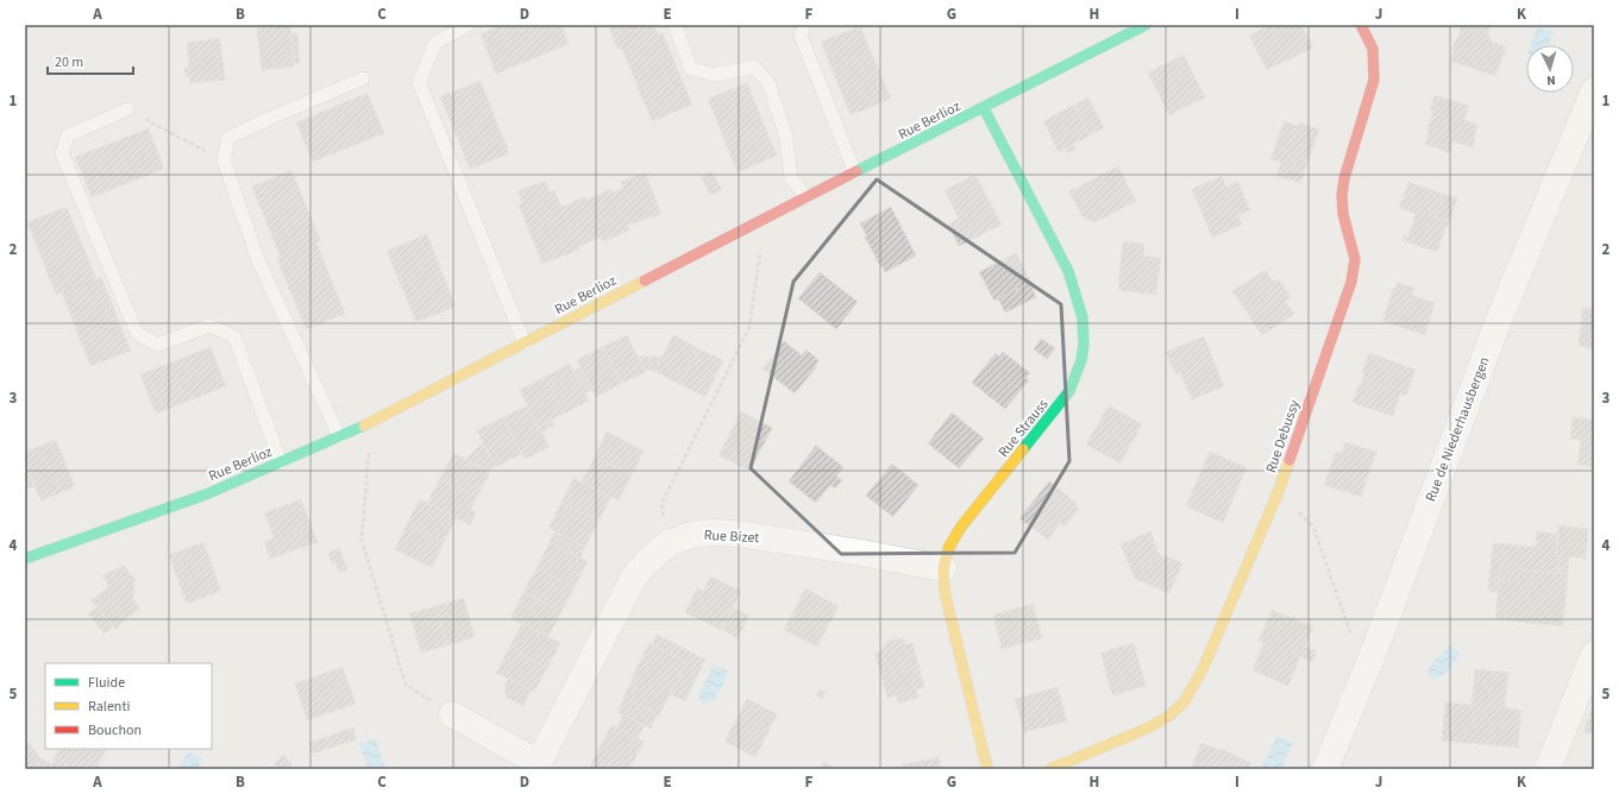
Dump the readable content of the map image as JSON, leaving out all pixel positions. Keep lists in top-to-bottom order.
{
  "streets": {
    "street": [
      "Rue Berlioz",
      "Rue Strauss",
      "Rue de Niederhausbergen",
      "Rue Debussy",
      "Rue Bizet"
    ]
  },
  "crossings": [
    ["Rue Berlioz", "Rue Strauss"],
    ["Rue Strauss", "Rue Bizet"]
  ],
  "legend": ["Fluide", "Ralenti", "Bouchon"],
  "scale_bar": "20 m",
  "north": "bottom",
  "grid": {
    "columns": [
      "A",
      "B",
      "C",
      "D",
      "E",
      "F",
      "G",
      "H",
      "I",
      "J",
      "K"
    ],
    "rows": [
      "1",
      "2",
      "3",
      "4",
      "5"
    ]
  }
}
